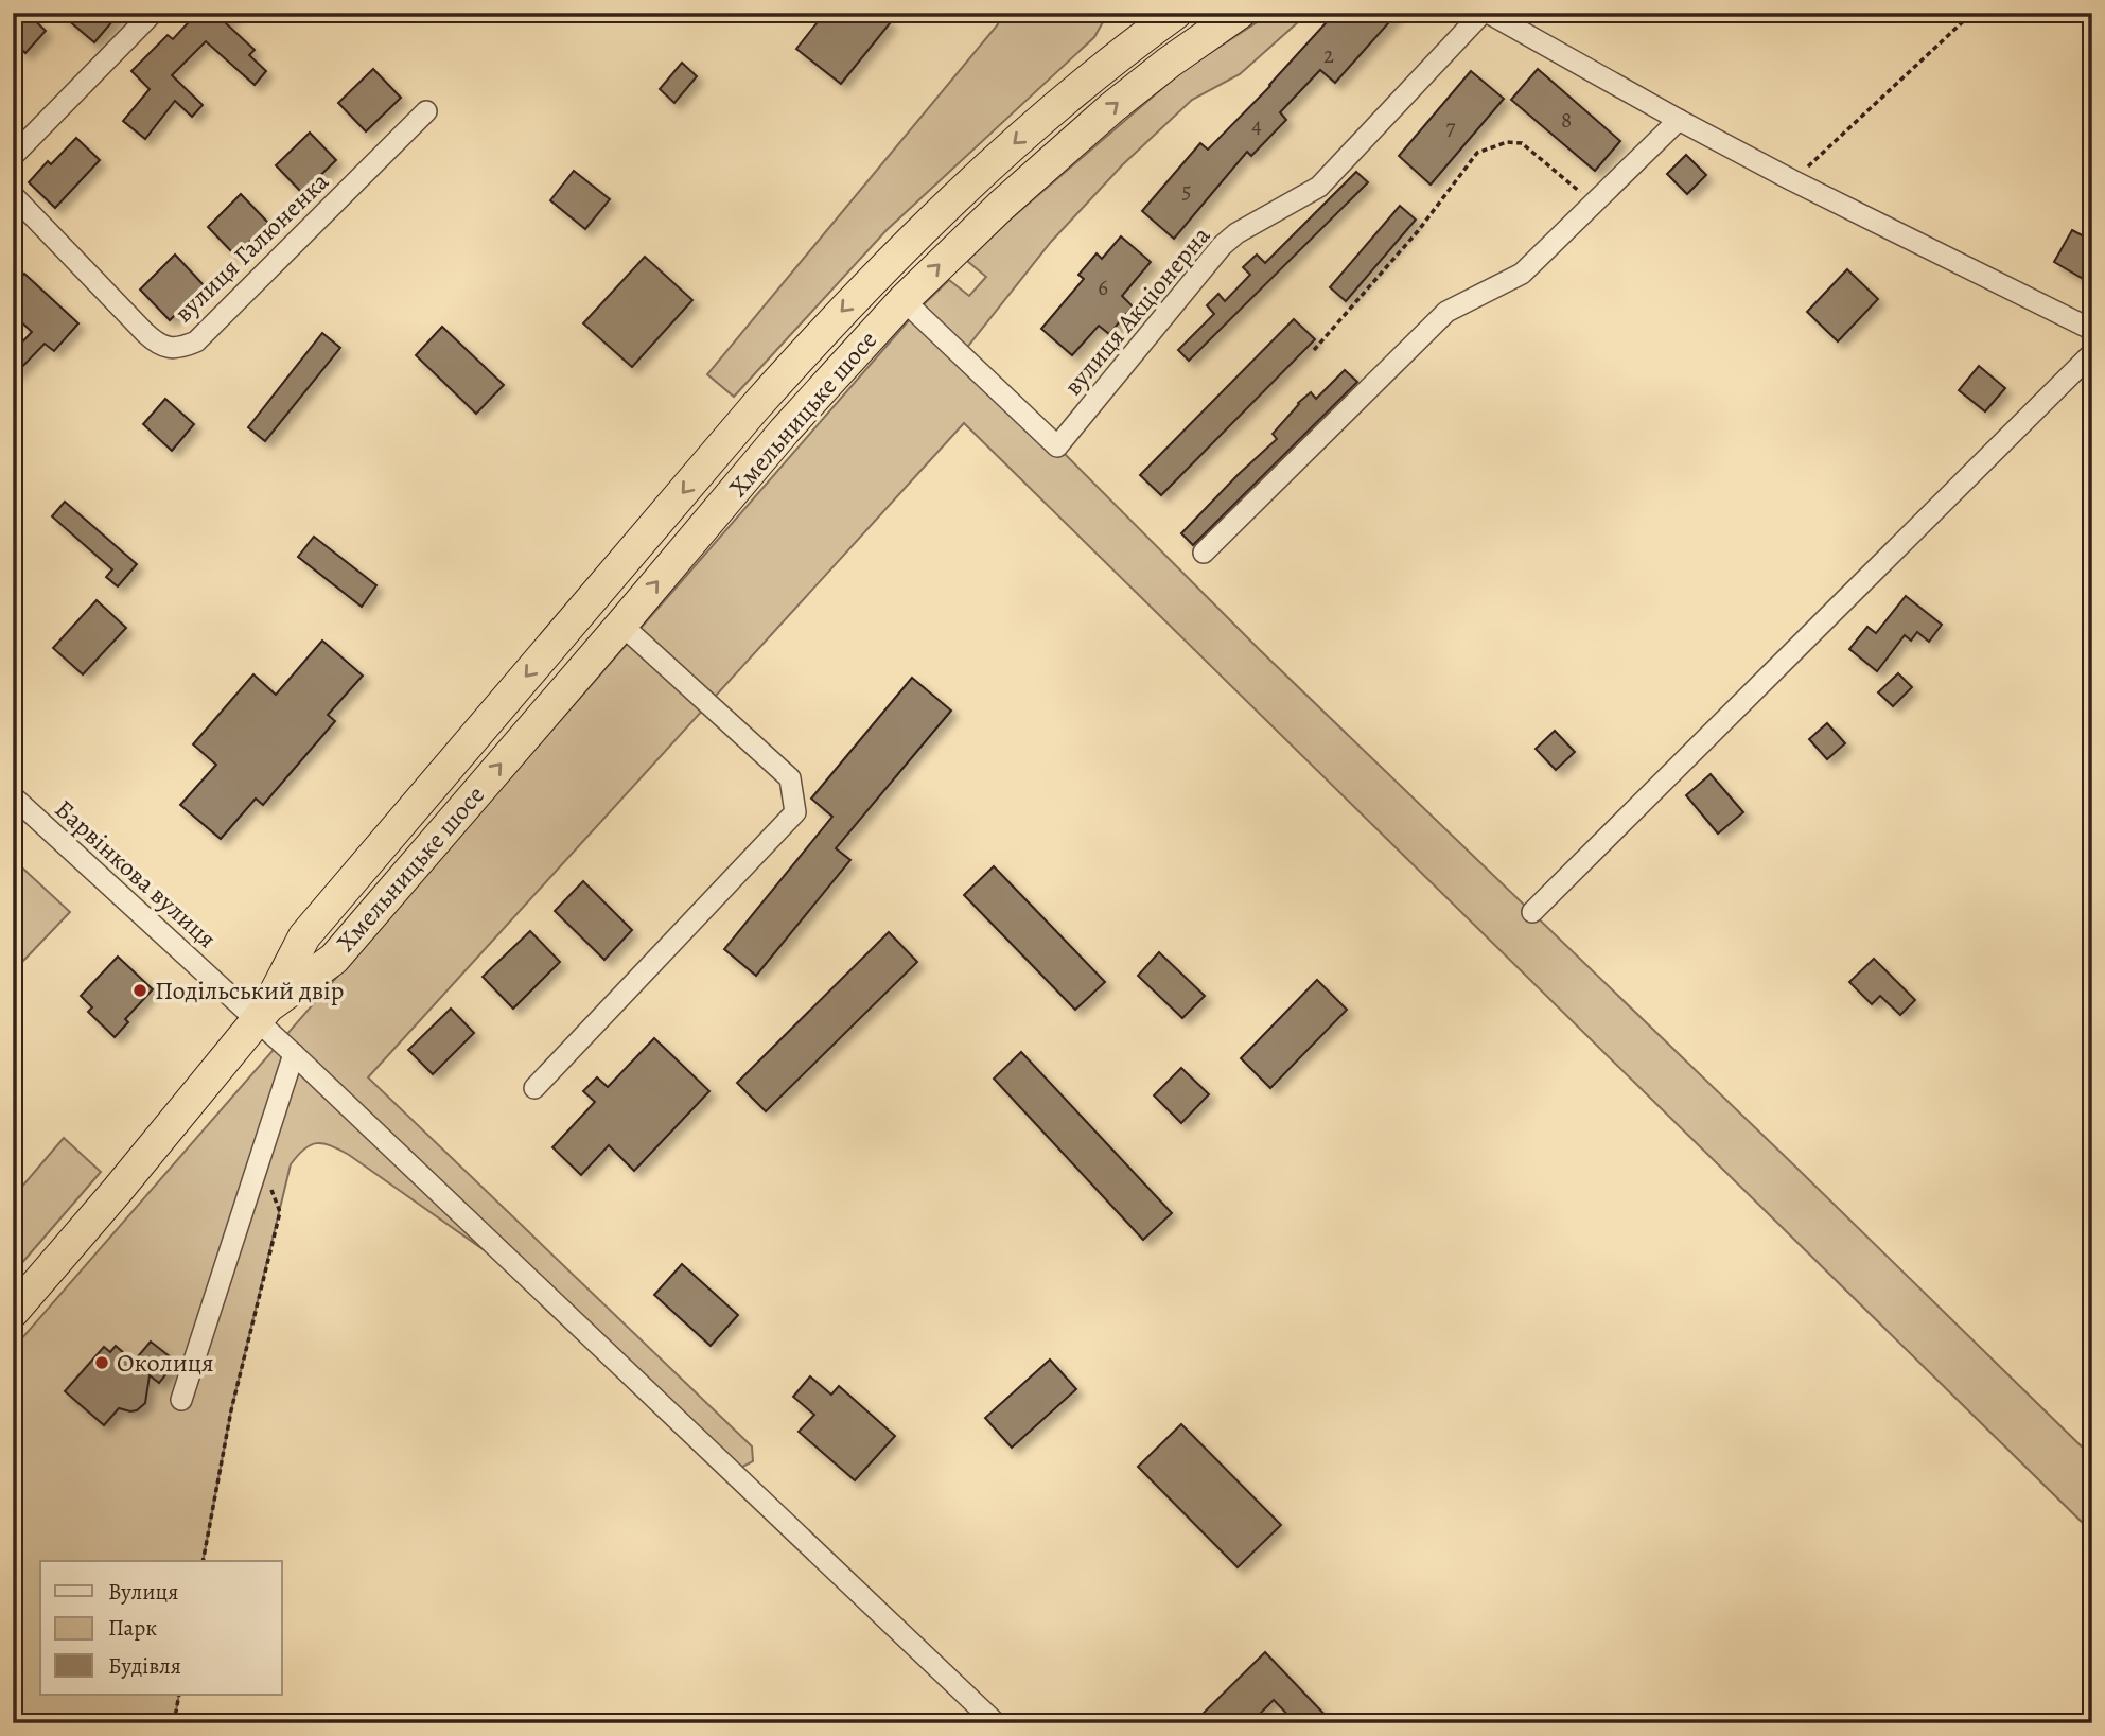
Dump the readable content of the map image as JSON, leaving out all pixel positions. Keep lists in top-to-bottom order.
{
  "streets": {
    "highway": ["Хмельницьке шосе"],
    "street": ["вулиця Галюненка", "вулиця Акціонерна", "Барвінкова вулиця"]
  },
  "crossings": [
    ["вулиця Акціонерна", "Хмельницьке шосе"],
    ["Хмельницьке шосе", "Барвінкова вулиця"]
  ],
  "places": ["Подільський двір", "Околиця"],
  "house_numbers": [
    "2",
    "8",
    "4",
    "7",
    "5",
    "6"
  ],
  "legend": ["Вулиця", "Парк", "Будівля"]
}
